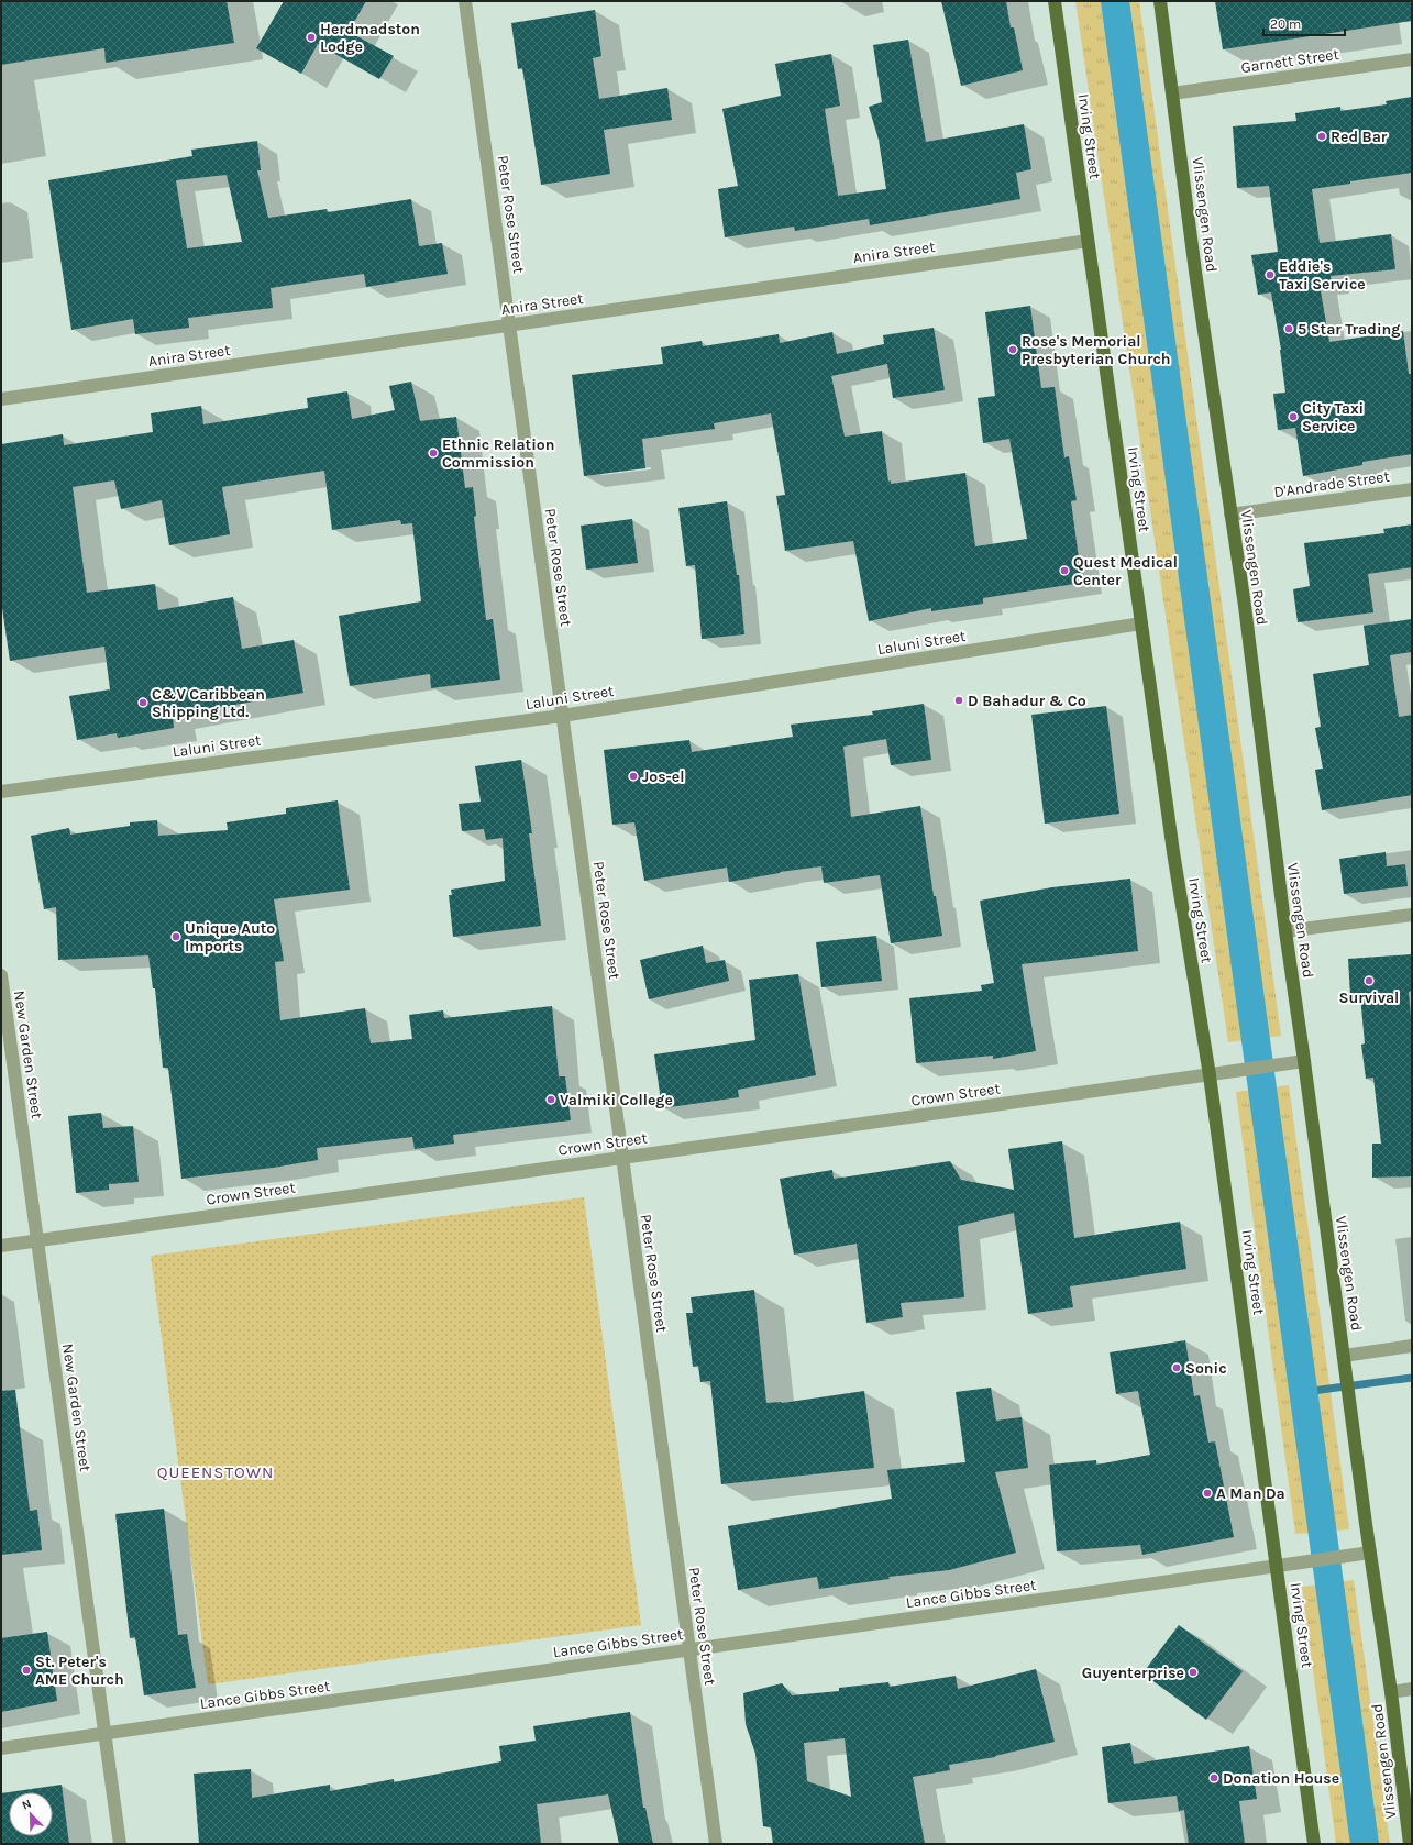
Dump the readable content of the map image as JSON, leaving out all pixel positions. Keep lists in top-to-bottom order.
{
  "streets": {
    "main road": ["Irving Street", "Vlissengen Road"],
    "street": [
      "Garnett Street",
      "Peter Rose Street",
      "Anira Street",
      "D'Andrade Street",
      "Laluni Street",
      "New Garden Street",
      "Crown Street",
      "Lance Gibbs Street"
    ]
  },
  "crossings": [
    ["Garnett Street", "Vlissengen Road"],
    ["Irving Street", "Anira Street"],
    ["Irving Street", "Laluni Street"],
    ["Irving Street", "Crown Street"],
    ["Irving Street", "Lance Gibbs Street"],
    ["Peter Rose Street", "Anira Street"],
    ["Peter Rose Street", "Laluni Street"],
    ["Peter Rose Street", "Crown Street"],
    ["Peter Rose Street", "Lance Gibbs Street"],
    ["Vlissengen Road", "D'Andrade Street"],
    ["Vlissengen Road", "Crown Street"],
    ["Vlissengen Road", "Lance Gibbs Street"],
    ["New Garden Street", "Crown Street"],
    ["New Garden Street", "Lance Gibbs Street"]
  ],
  "districts": ["QUEENSTOWN"],
  "places": [
    "Herdmadston Lodge",
    "Red Bar",
    "Eddie's Taxi Service",
    "5 Star Trading",
    "Rose's Memorial Presbyterian Church",
    "City Taxi Service",
    "Ethnic Relation Commission",
    "Quest Medical Center",
    "D Bahadur & Co",
    "C&V Caribbean Shipping Ltd.",
    "Jos-el",
    "Unique Auto Imports",
    "Survival",
    "Valmiki College",
    "Sonic",
    "A Man Da",
    "St. Peter's AME Church",
    "Guyenterprise",
    "Donation House"
  ],
  "scale_bar": "20 m",
  "north": "top left"
}
